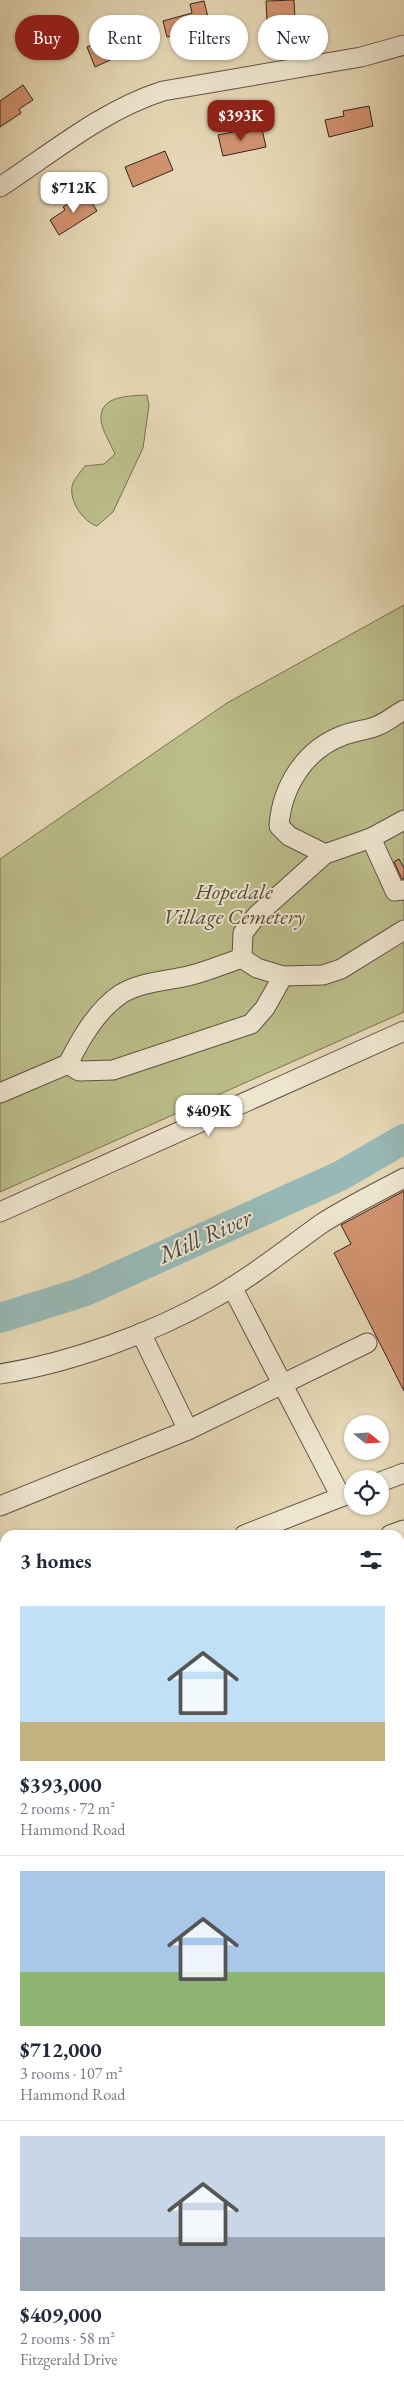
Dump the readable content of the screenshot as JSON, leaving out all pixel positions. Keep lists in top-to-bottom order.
{
  "water": ["Mill River"],
  "parks": ["Hopedale Village Cemetery"],
  "north": "right",
  "page": {
    "chip": [
      "Buy",
      "Rent",
      "Filters",
      "New"
    ],
    "price": ["$393K", "$712K", "$409K"],
    "heading": "3 homes",
    "list": [
      {
        "name": "$393,000",
        "note": "2 rooms · 72 m² · Hammond Road"
      },
      {
        "name": "$712,000",
        "note": "3 rooms · 107 m² · Hammond Road"
      },
      {
        "name": "$409,000",
        "note": "2 rooms · 58 m² · Fitzgerald Drive"
      }
    ]
  }
}
